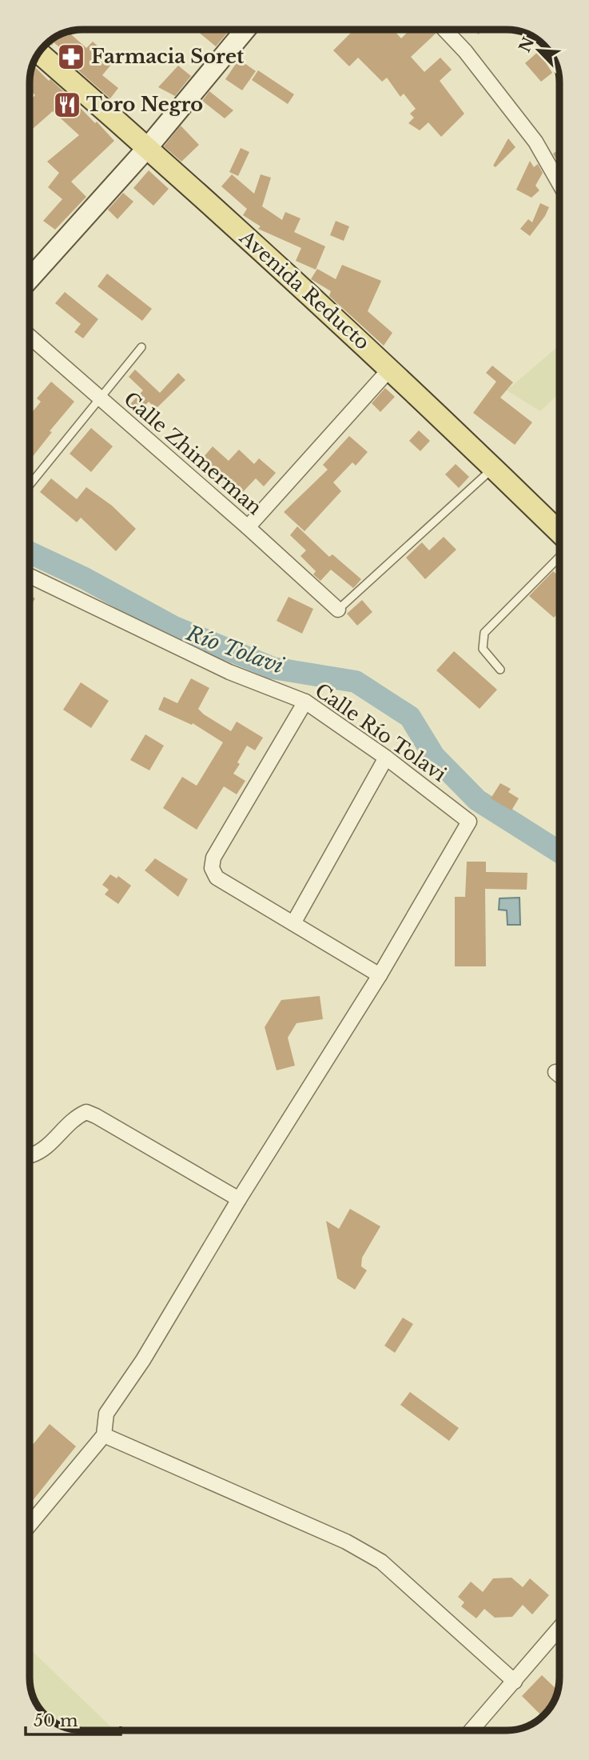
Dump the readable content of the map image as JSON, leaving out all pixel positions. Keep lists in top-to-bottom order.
{
  "streets": {
    "main road": ["Avenida Reducto"],
    "street": ["Calle Zhimerman", "Calle Río Tolavi"]
  },
  "water": ["Río Tolavi"],
  "places": {
    "pharmacy": ["Farmacia Soret"],
    "restaurant": ["Toro Negro"]
  },
  "scale_bar": "50 m",
  "north": "top left"
}
